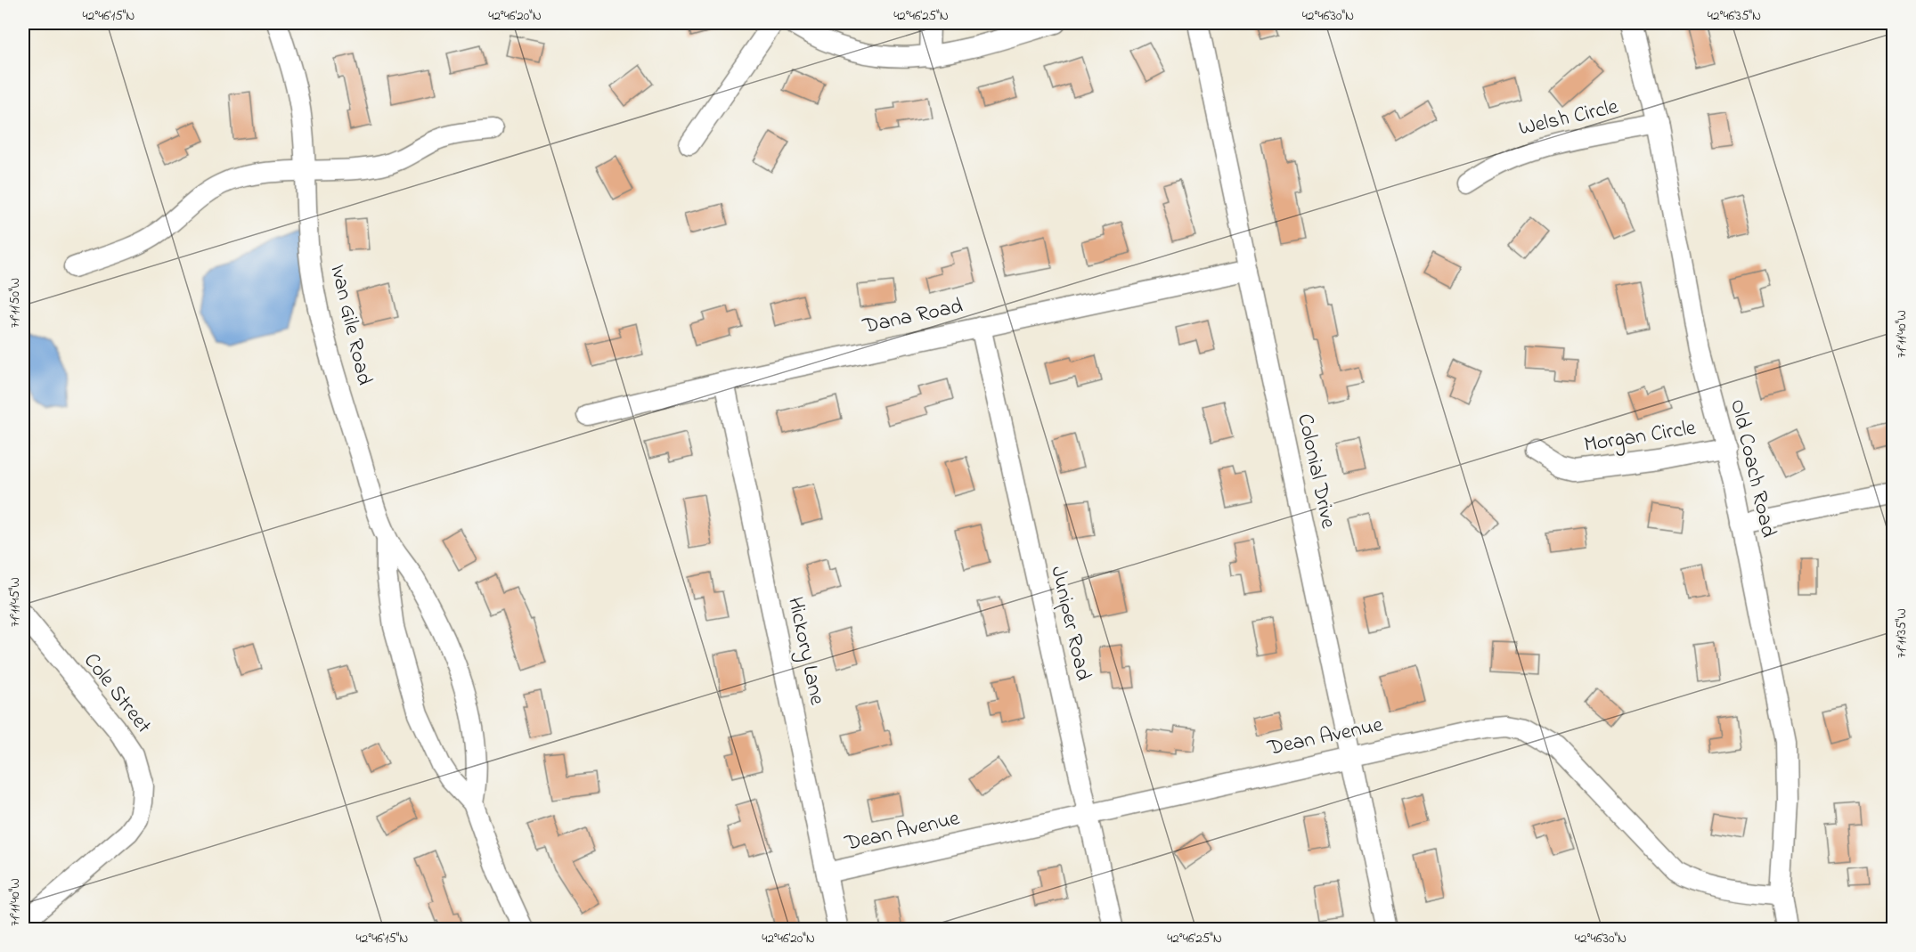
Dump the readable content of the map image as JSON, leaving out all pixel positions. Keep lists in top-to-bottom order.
{
  "streets": {
    "street": [
      "Welsh Circle",
      "Dana Road",
      "Ivan Gile Road",
      "Morgan Circle",
      "Old Coach Road",
      "Colonial Drive",
      "Juniper Road",
      "Hickory Lane",
      "Cole Street",
      "Dean Avenue"
    ]
  },
  "crossings": [
    ["Welsh Circle", "Old Coach Road"],
    ["Dana Road", "Colonial Drive"],
    ["Dana Road", "Juniper Road"],
    ["Dana Road", "Hickory Lane"],
    ["Morgan Circle", "Old Coach Road"],
    ["Old Coach Road", "Dean Avenue"],
    ["Colonial Drive", "Dean Avenue"],
    ["Juniper Road", "Dean Avenue"],
    ["Hickory Lane", "Dean Avenue"]
  ],
  "coordinates": [
    "42°46'15\"N",
    "42°46'20\"N",
    "42°46'25\"N",
    "42°46'30\"N",
    "42°46'35\"N",
    "71°11'50\"W",
    "71°11'40\"W",
    "71°11'45\"W",
    "71°11'35\"W"
  ]
}
